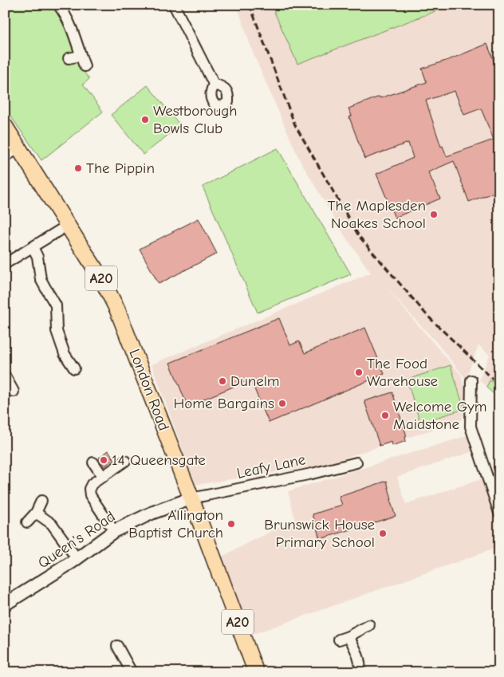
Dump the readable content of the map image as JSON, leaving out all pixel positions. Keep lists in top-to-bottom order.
{
  "streets": {
    "main road": ["A20", "London Road"],
    "street": ["Leafy Lane", "Queen's Road"]
  },
  "crossings": [
    ["London Road", "Leafy Lane"],
    ["London Road", "Queen's Road"],
    ["Leafy Lane", "Queen's Road"]
  ],
  "places": [
    "Westborough Bowls Club",
    "The Pippin",
    "The Maplesden Noakes School",
    "The Food Warehouse",
    "Dunelm",
    "Home Bargains",
    "Welcome Gym Maidstone",
    "14 Queensgate",
    "Allington Baptist Church",
    "Brunswick House Primary School"
  ]
}
